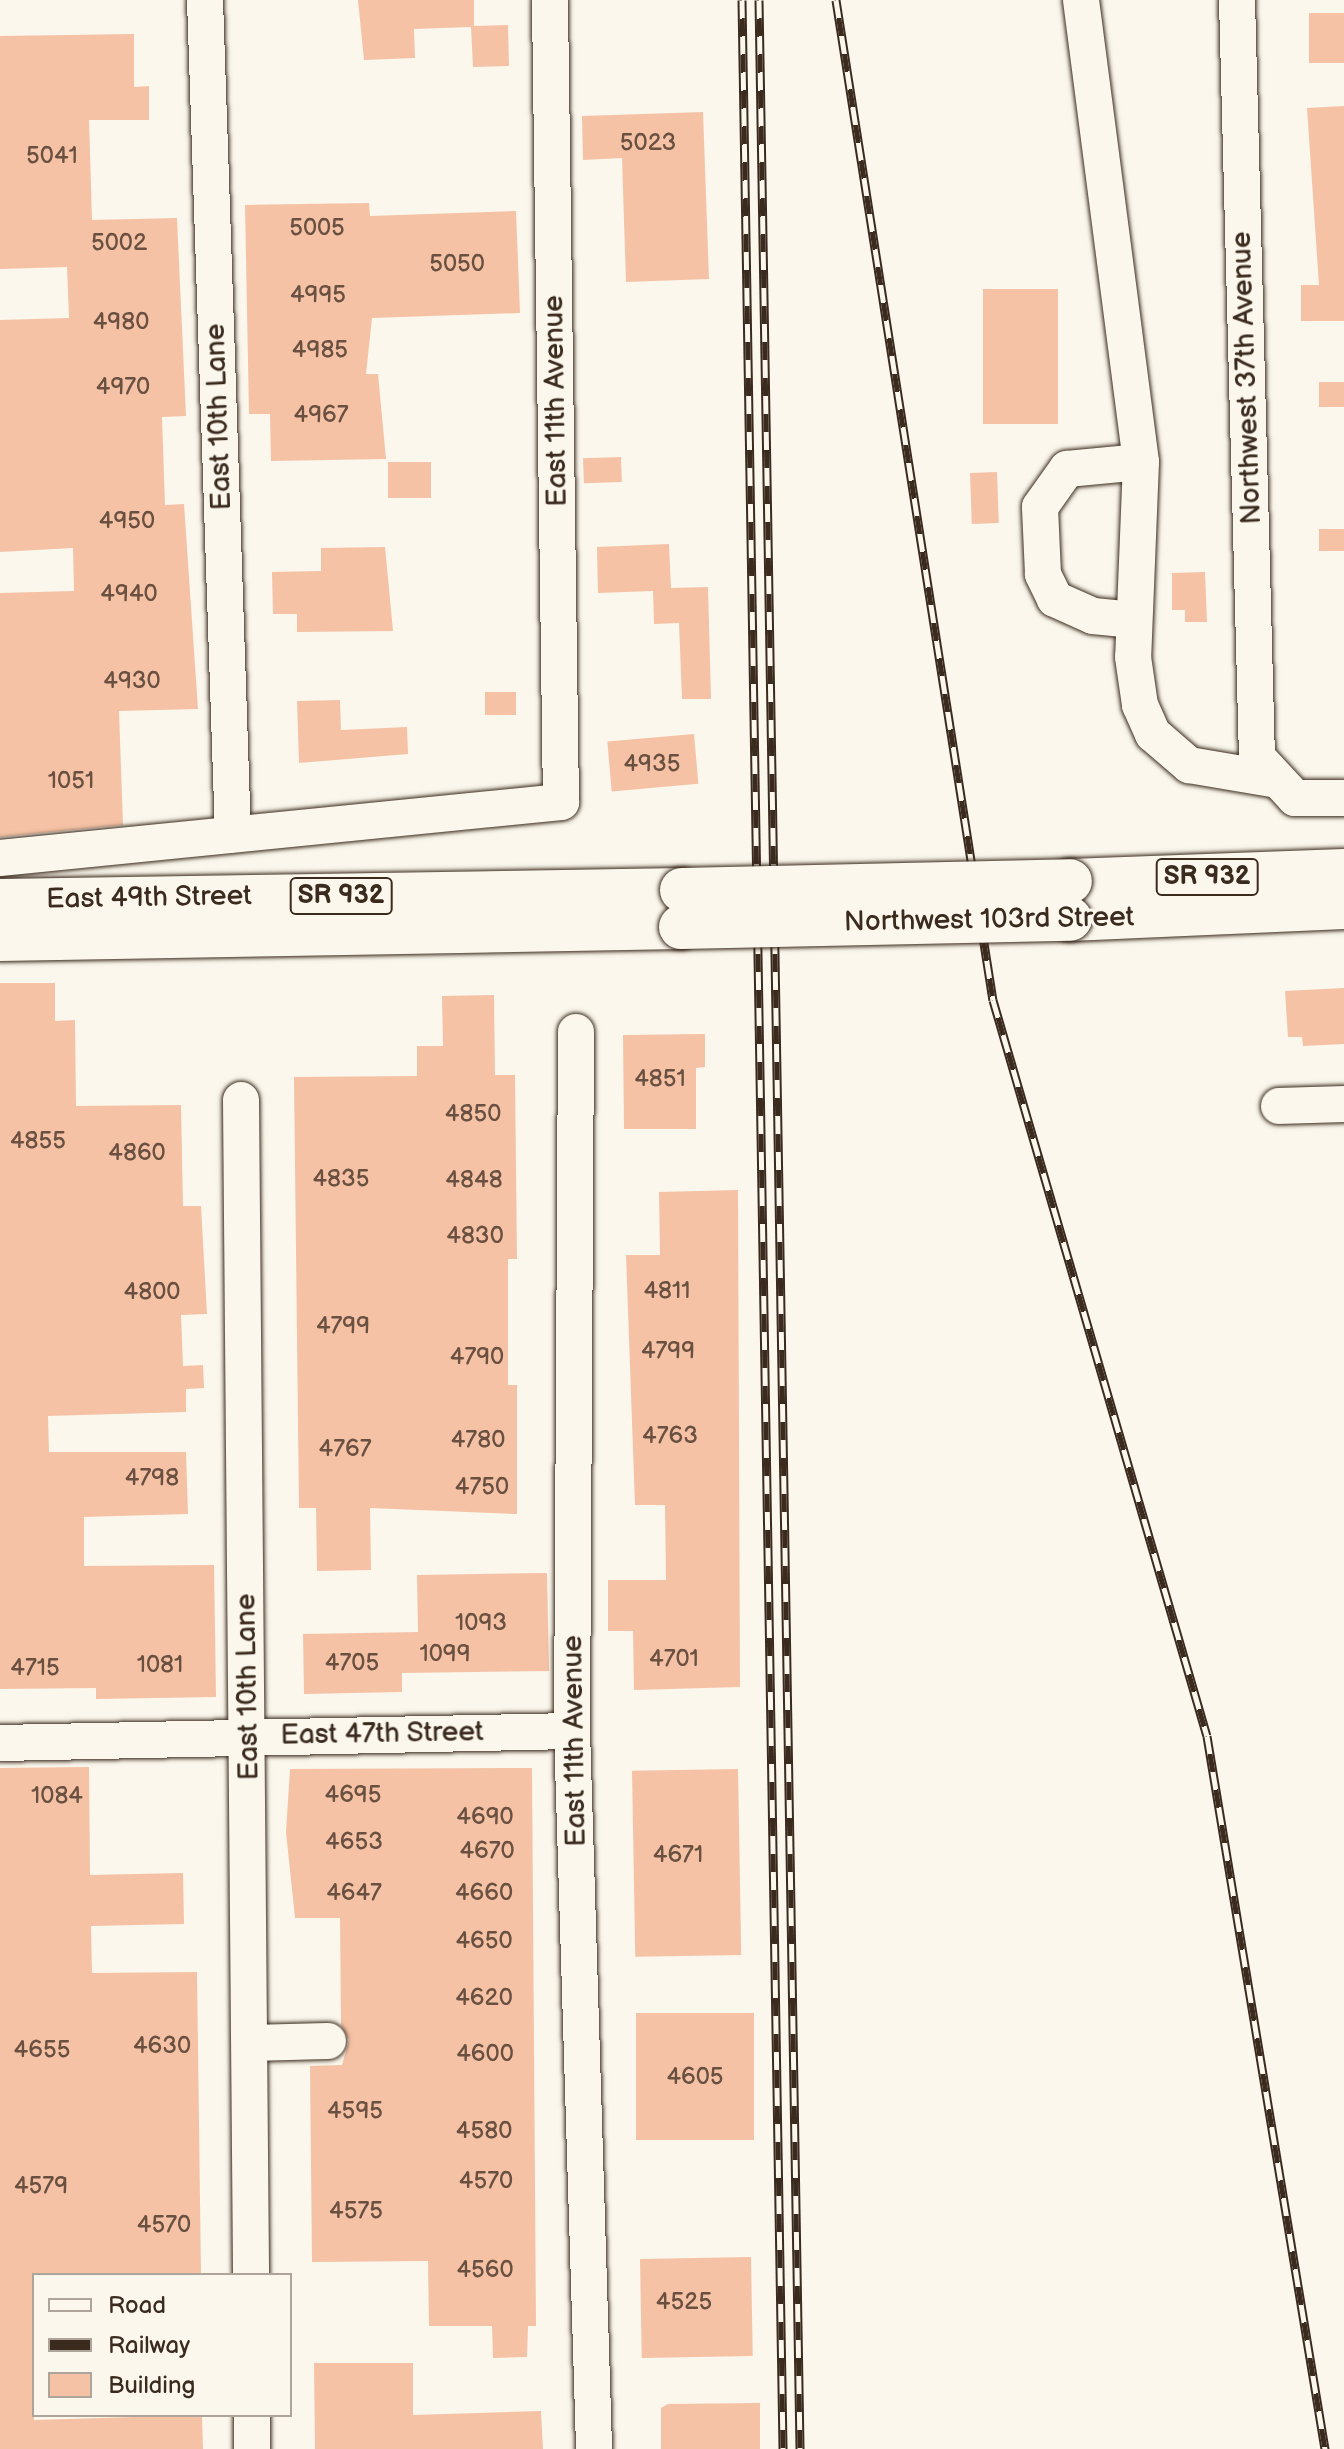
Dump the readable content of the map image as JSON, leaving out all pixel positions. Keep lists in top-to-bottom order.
{
  "streets": {
    "main road": ["SR 932", "East 49th Street", "Northwest 103rd Street"],
    "street": [
      "Northwest 37th Avenue",
      "East 11th Avenue",
      "East 10th Lane",
      "East 47th Street"
    ]
  },
  "crossings": [
    ["East 11th Avenue", "East 10th Lane"],
    ["East 11th Avenue", "East 47th Street"],
    ["East 10th Lane", "East 47th Street"],
    ["East 49th Street", "Northwest 103rd Street"]
  ],
  "house_numbers": [
    "5023",
    "5041",
    "5005",
    "5002",
    "5050",
    "4995",
    "4980",
    "4985",
    "4970",
    "4967",
    "4950",
    "4940",
    "4930",
    "4935",
    "1051",
    "4851",
    "4850",
    "4855",
    "4860",
    "4835",
    "4848",
    "4830",
    "4811",
    "4800",
    "4799",
    "4799",
    "4790",
    "4763",
    "4780",
    "4767",
    "4798",
    "4750",
    "1093",
    "1099",
    "4701",
    "4705",
    "1081",
    "4715",
    "4695",
    "1084",
    "4690",
    "4653",
    "4670",
    "4671",
    "4647",
    "4660",
    "4650",
    "4620",
    "4630",
    "4655",
    "4600",
    "4605",
    "4595",
    "4580",
    "4570",
    "4579",
    "4575",
    "4570",
    "4560",
    "4525"
  ],
  "legend": ["Road", "Railway", "Building"]
}
